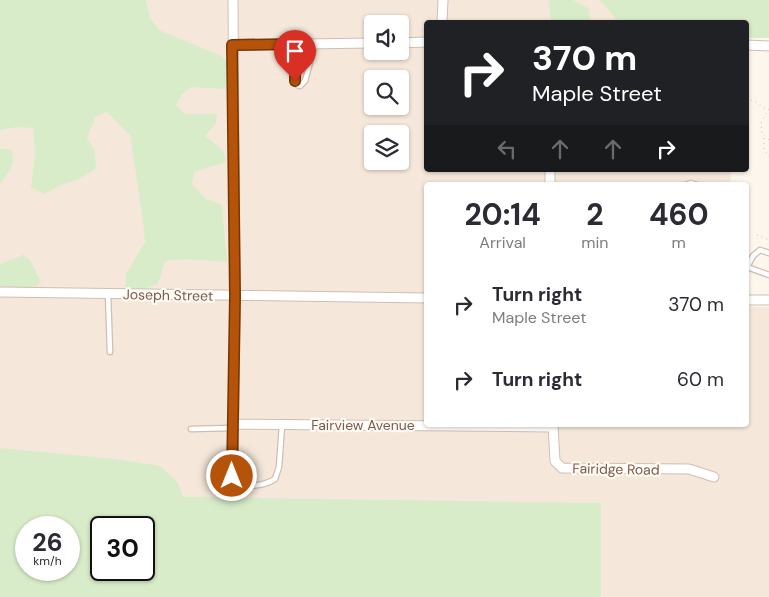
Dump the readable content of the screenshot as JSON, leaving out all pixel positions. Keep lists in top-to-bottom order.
{
  "streets": {
    "street": ["Joseph Street", "Fairview Avenue", "Fairidge Road"]
  },
  "page": {
    "turn": ["370 m", "Maple Street"],
    "eta": [
      "20:14",
      "Arrival",
      "2",
      "min",
      "460",
      "m"
    ],
    "list": [
      {
        "name": "Turn right",
        "note": "Maple Street",
        "value": "370 m"
      },
      {
        "name": "Turn right",
        "value": "60 m"
      }
    ],
    "speed": "26 km/h",
    "limit": "30"
  }
}
